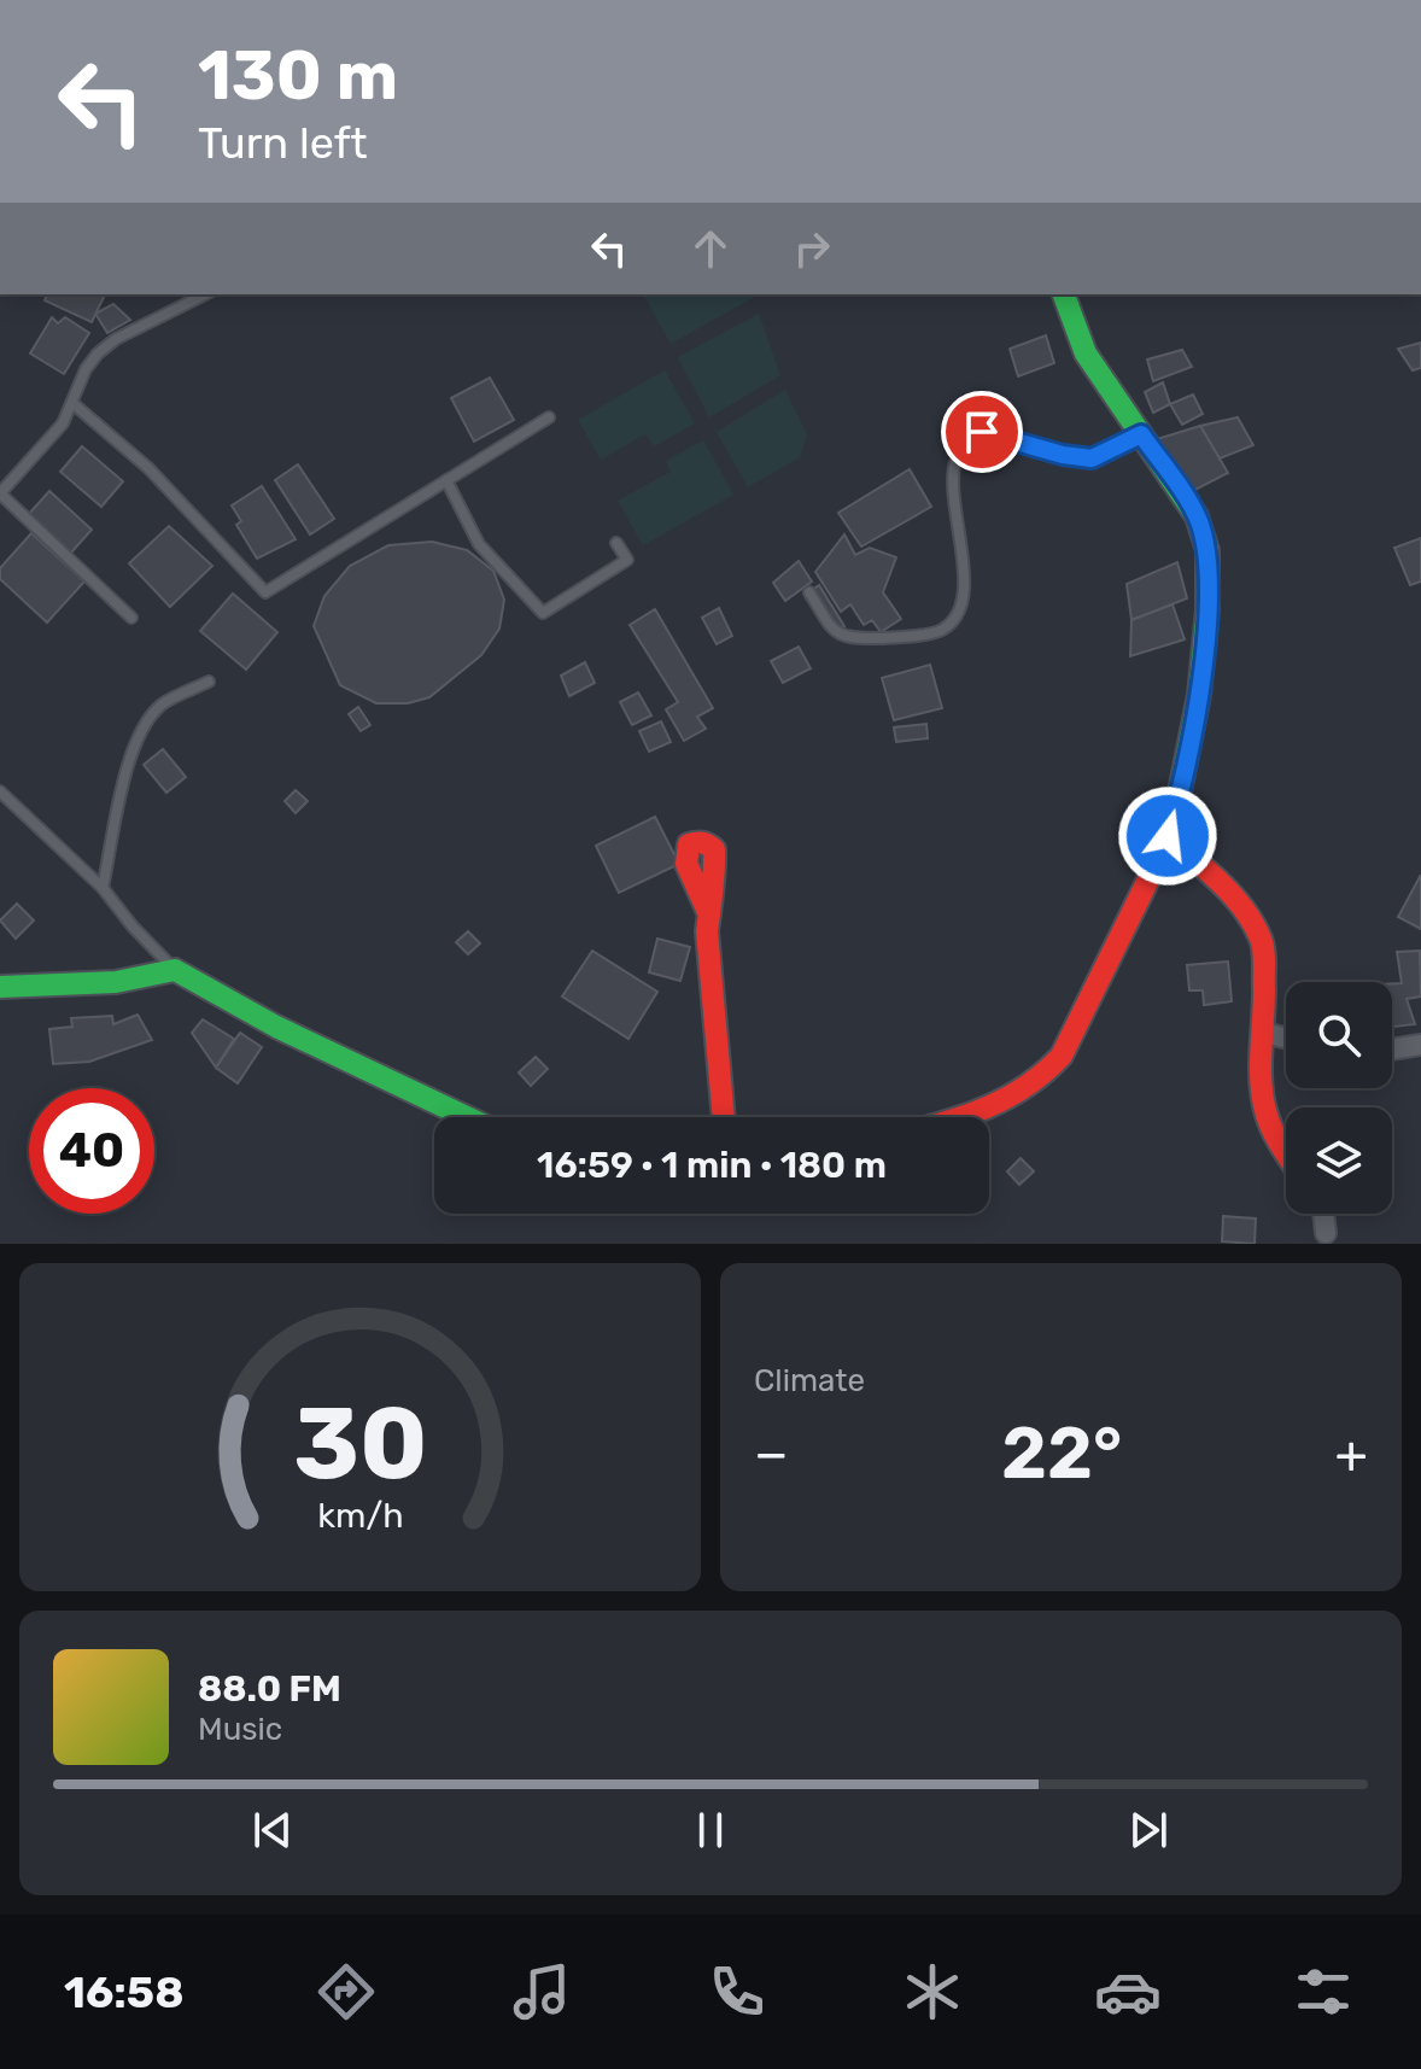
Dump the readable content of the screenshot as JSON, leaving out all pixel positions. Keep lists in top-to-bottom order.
{
  "page": {
    "turn": ["130 m", "Turn left"],
    "limit": "40",
    "trip": "16:59 · 1 min · 180 m",
    "tile": "Climate",
    "heat": ["−", "22°", "+"],
    "song": ["88.0 FM", "Music"],
    "tabs": "16:58",
    "gauge": ["30", "km/h"]
  }
}
